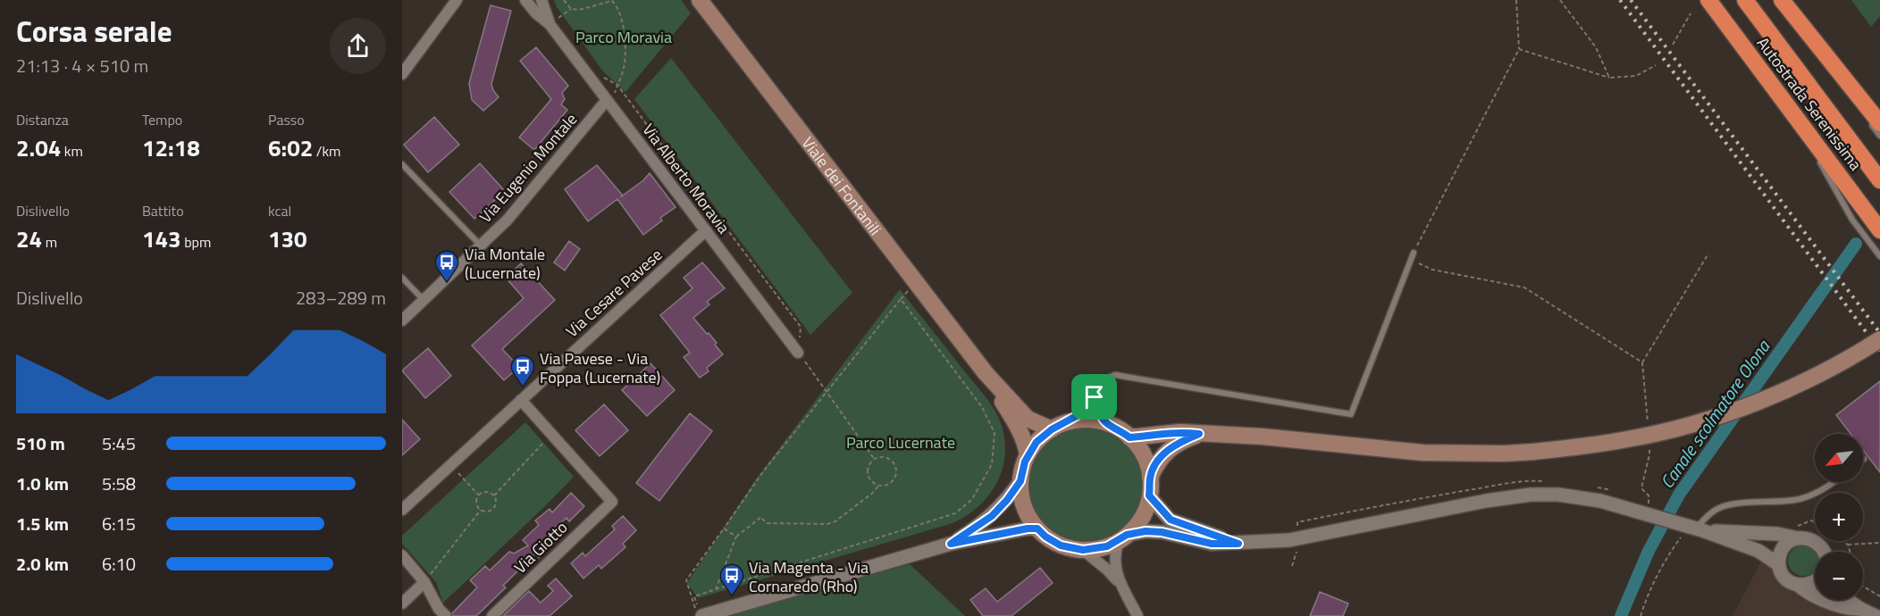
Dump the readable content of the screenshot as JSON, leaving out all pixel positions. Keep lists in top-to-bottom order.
{
  "streets": {
    "highway": ["Autostrada Serenissima"],
    "main road": ["Viale dei Fontanili"],
    "street": [
      "Via Eugenio Montale",
      "Via Alberto Moravia",
      "Via Cesare Pavese",
      "Via Giotto"
    ]
  },
  "crossings": [
    ["Via Eugenio Montale", "Via Alberto Moravia"],
    ["Via Alberto Moravia", "Via Cesare Pavese"]
  ],
  "water": ["Canale scolmatore Olona"],
  "parks": ["Parco Moravia", "Parco Lucernate"],
  "places": {
    "bus stop": ["Via Montale (Lucernate)", "Via Pavese - Via Foppa (Lucernate)", "Via Magenta - Via Cornaredo (Rho)"]
  },
  "north": "bottom left",
  "page": {
    "heading": ["Corsa serale", "21:13 · 4 × 510 m"],
    "stats": [
      ["Distanza", "2.04 km"],
      ["Tempo", "12:18"],
      ["Passo", "6:02 /km"],
      ["Dislivello", "24 m"],
      ["Battito", "143 bpm"],
      ["kcal", "130"]
    ],
    "chart": ["Dislivello", "283–289 m"],
    "list": [
      {
        "name": "510 m",
        "note": "5:45"
      },
      {
        "name": "1.0 km",
        "note": "5:58"
      },
      {
        "name": "1.5 km",
        "note": "6:15"
      },
      {
        "name": "2.0 km",
        "note": "6:10"
      }
    ],
    "map_buttons": ["+", "−"]
  }
}
